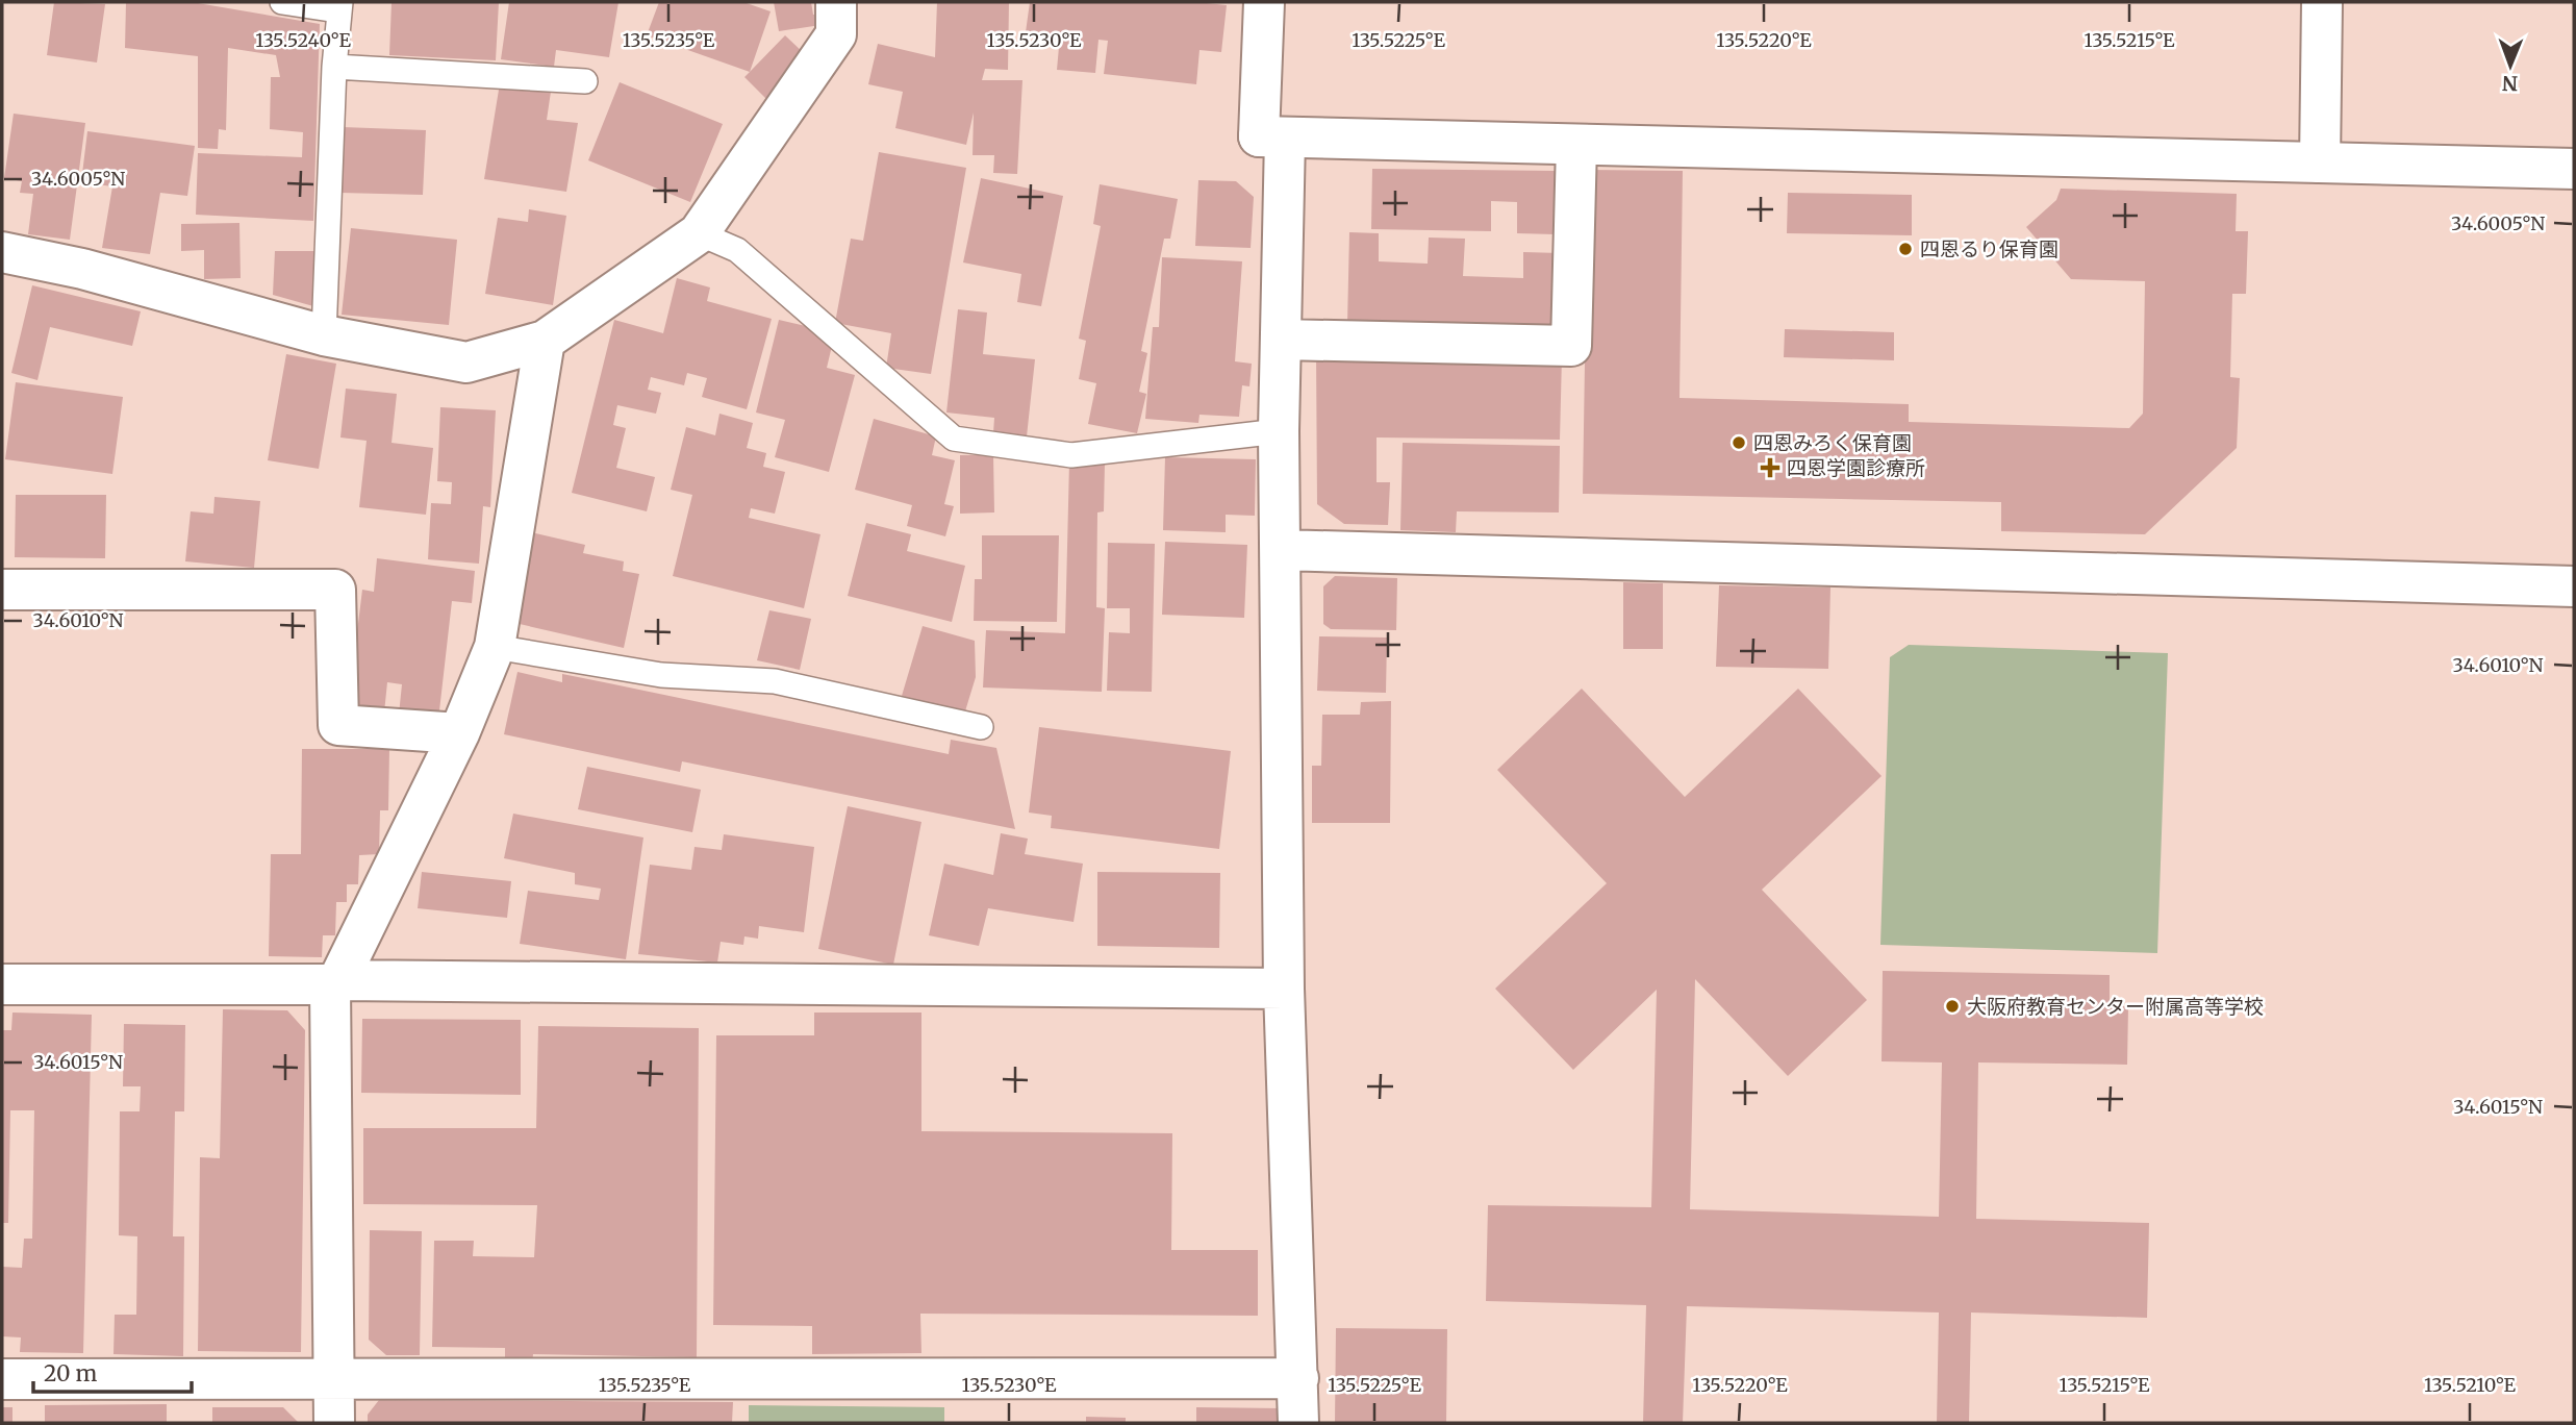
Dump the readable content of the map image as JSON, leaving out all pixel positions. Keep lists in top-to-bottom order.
{
  "places": {
    "other": ["四恩るり保育園", "四恩みろく保育園", "大阪府教育センター附属高等学校"],
    "health": ["四恩学園診療所"]
  },
  "scale_bar": "20 m",
  "north": "bottom",
  "coordinates": [
    "135.5240°E",
    "135.5235°E",
    "135.5230°E",
    "135.5225°E",
    "135.5220°E",
    "135.5215°E",
    "34.6005°N",
    "34.6010°N",
    "34.6015°N",
    "135.5210°E"
  ]
}
